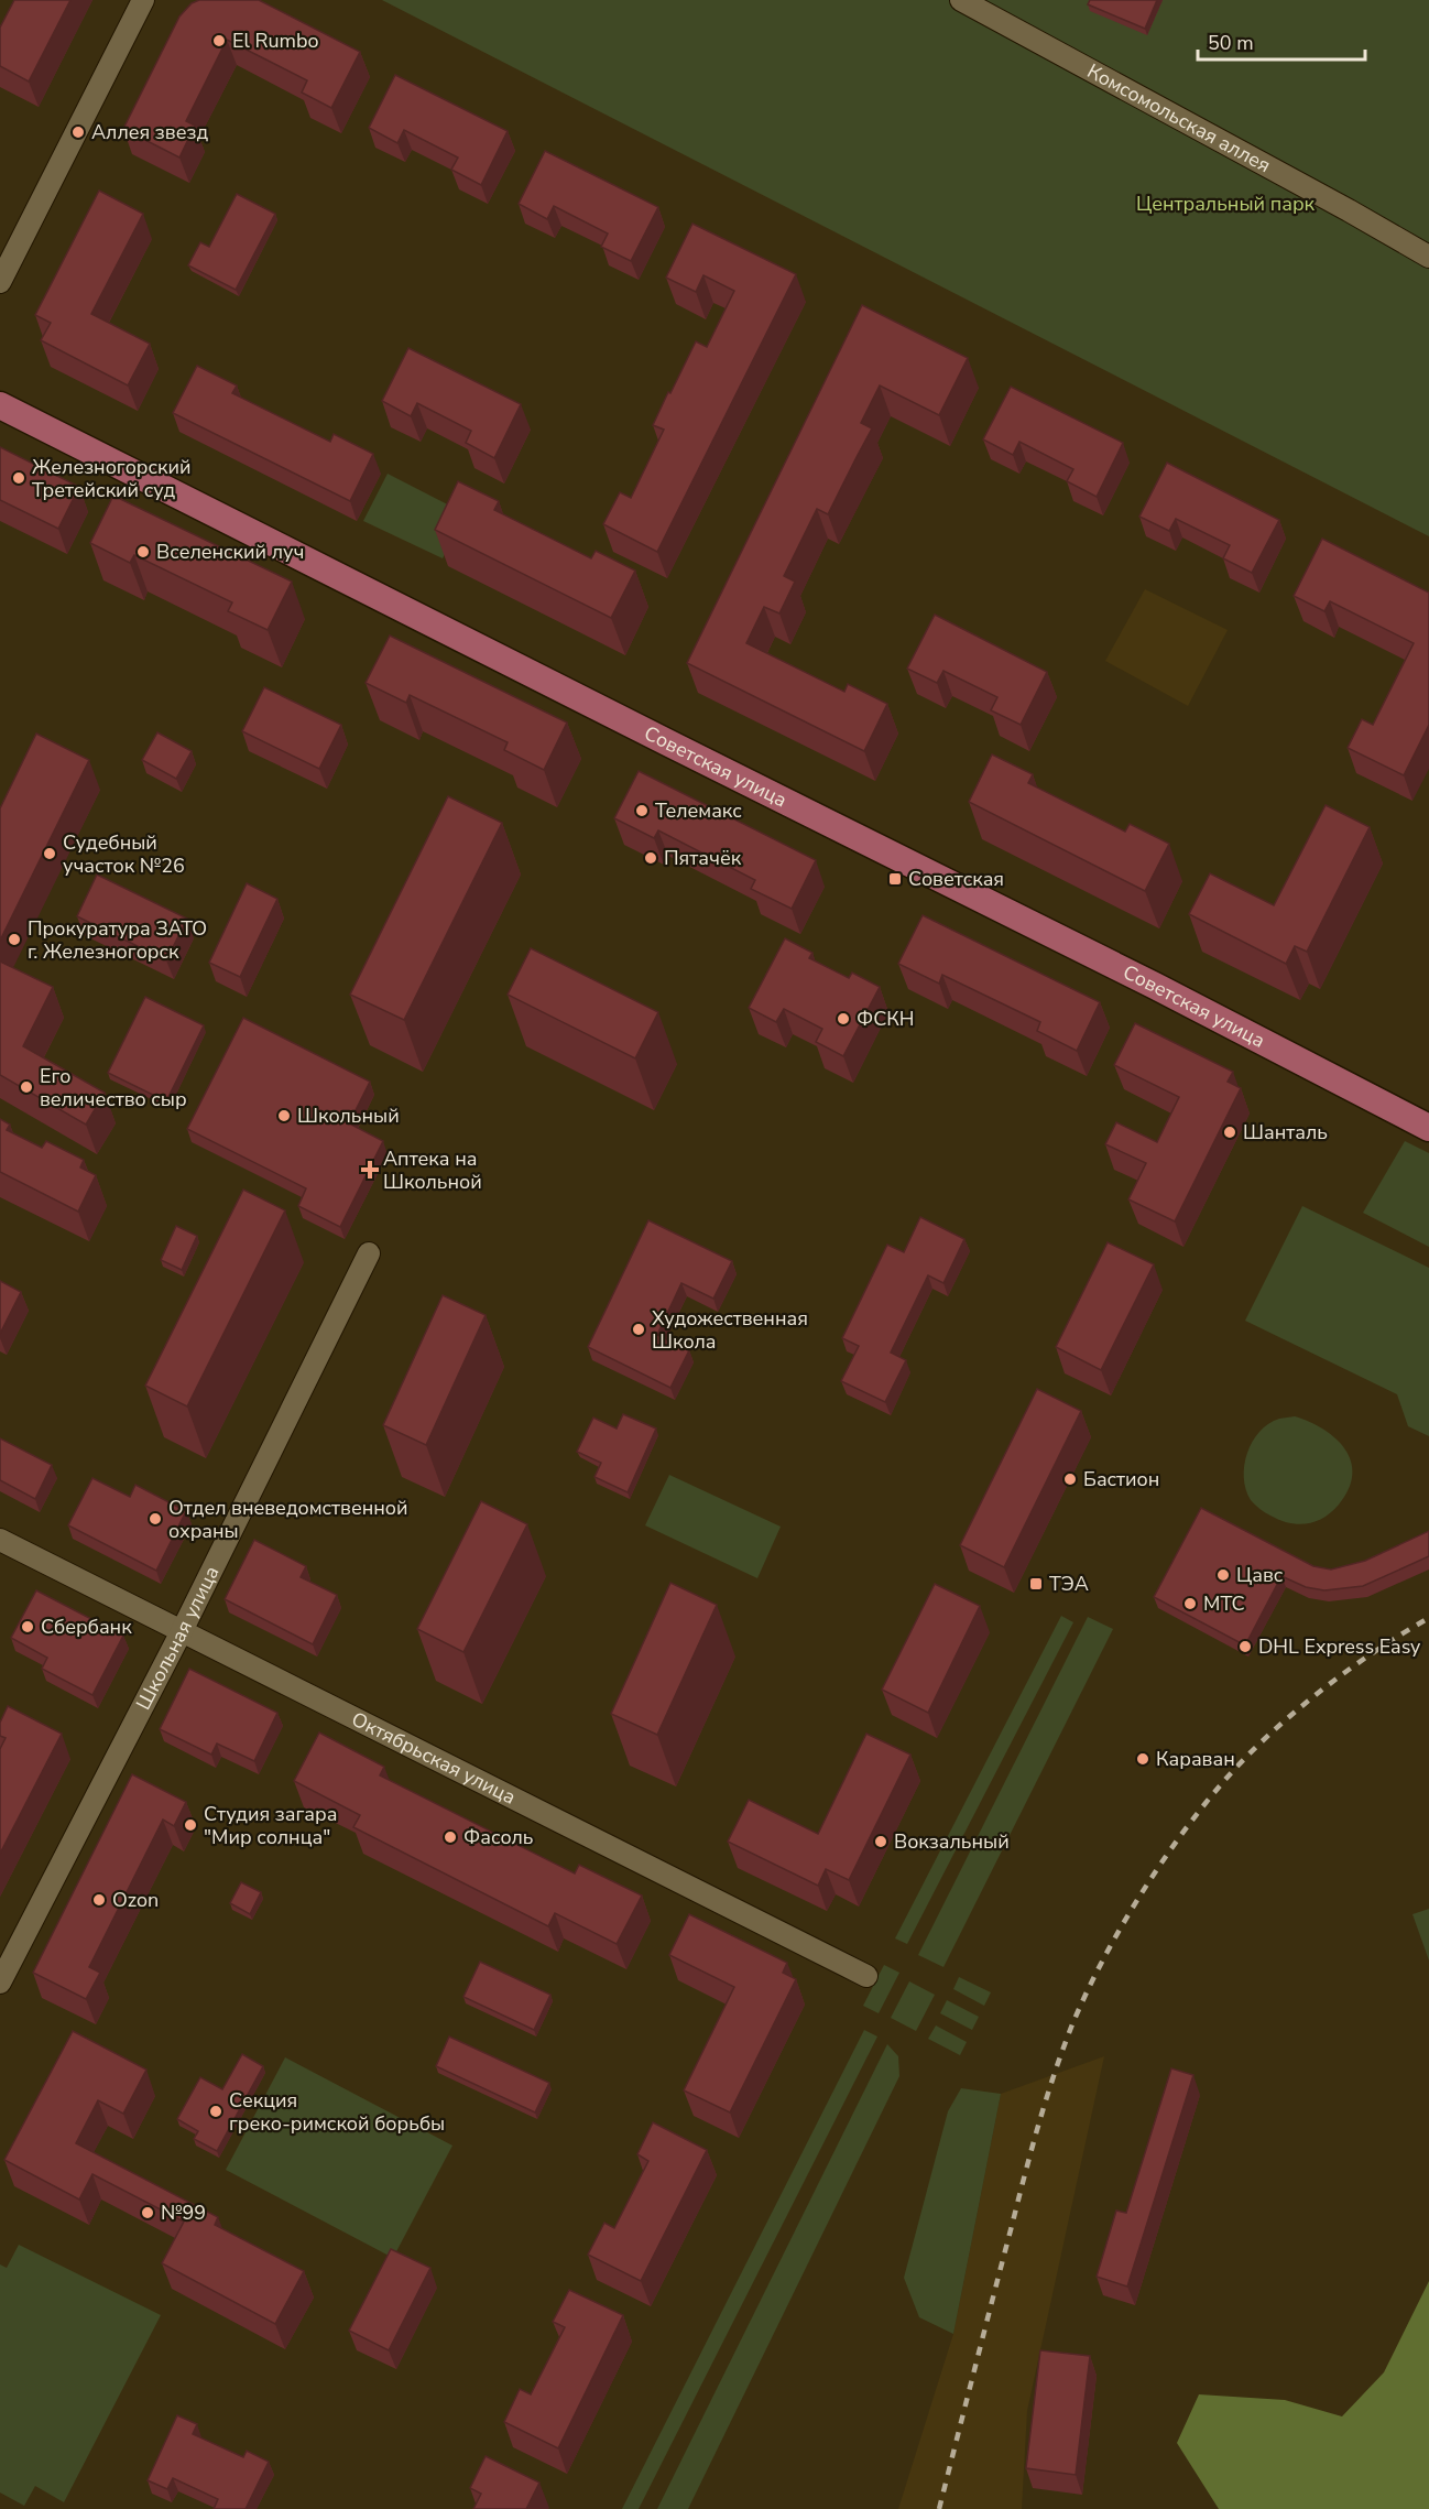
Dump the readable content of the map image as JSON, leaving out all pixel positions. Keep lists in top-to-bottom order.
{
  "streets": {
    "main road": ["Советская улица"],
    "street": ["Комсомольская аллея", "Школьная улица", "Октябрьская улица"]
  },
  "crossings": [
    ["Школьная улица", "Октябрьская улица"]
  ],
  "parks": ["Центральный парк"],
  "places": {
    "other": [
      "El Rumbo",
      "Аллея звезд",
      "Железногорский Третейский суд",
      "Вселенский луч",
      "Телемакс",
      "Судебный участок №26",
      "Пятачёк",
      "Прокуратура ЗАТО г. Железногорск",
      "ФСКН",
      "Его величество сыр",
      "Школьный",
      "Шанталь",
      "Художественная Школа",
      "Бастион",
      "Отдел вневедомственной охраны",
      "Цавс",
      "МТС",
      "Сбербанк",
      "DHL Express Easy",
      "Караван",
      "Студия загара \"Мир солнца\"",
      "Фасоль",
      "Вокзальный",
      "Ozon",
      "Секция греко-римской борьбы",
      "№99"
    ],
    "transit": ["Советская", "ТЭА"],
    "health": ["Аптека на Школьной"]
  },
  "scale_bar": "50 m"
}
